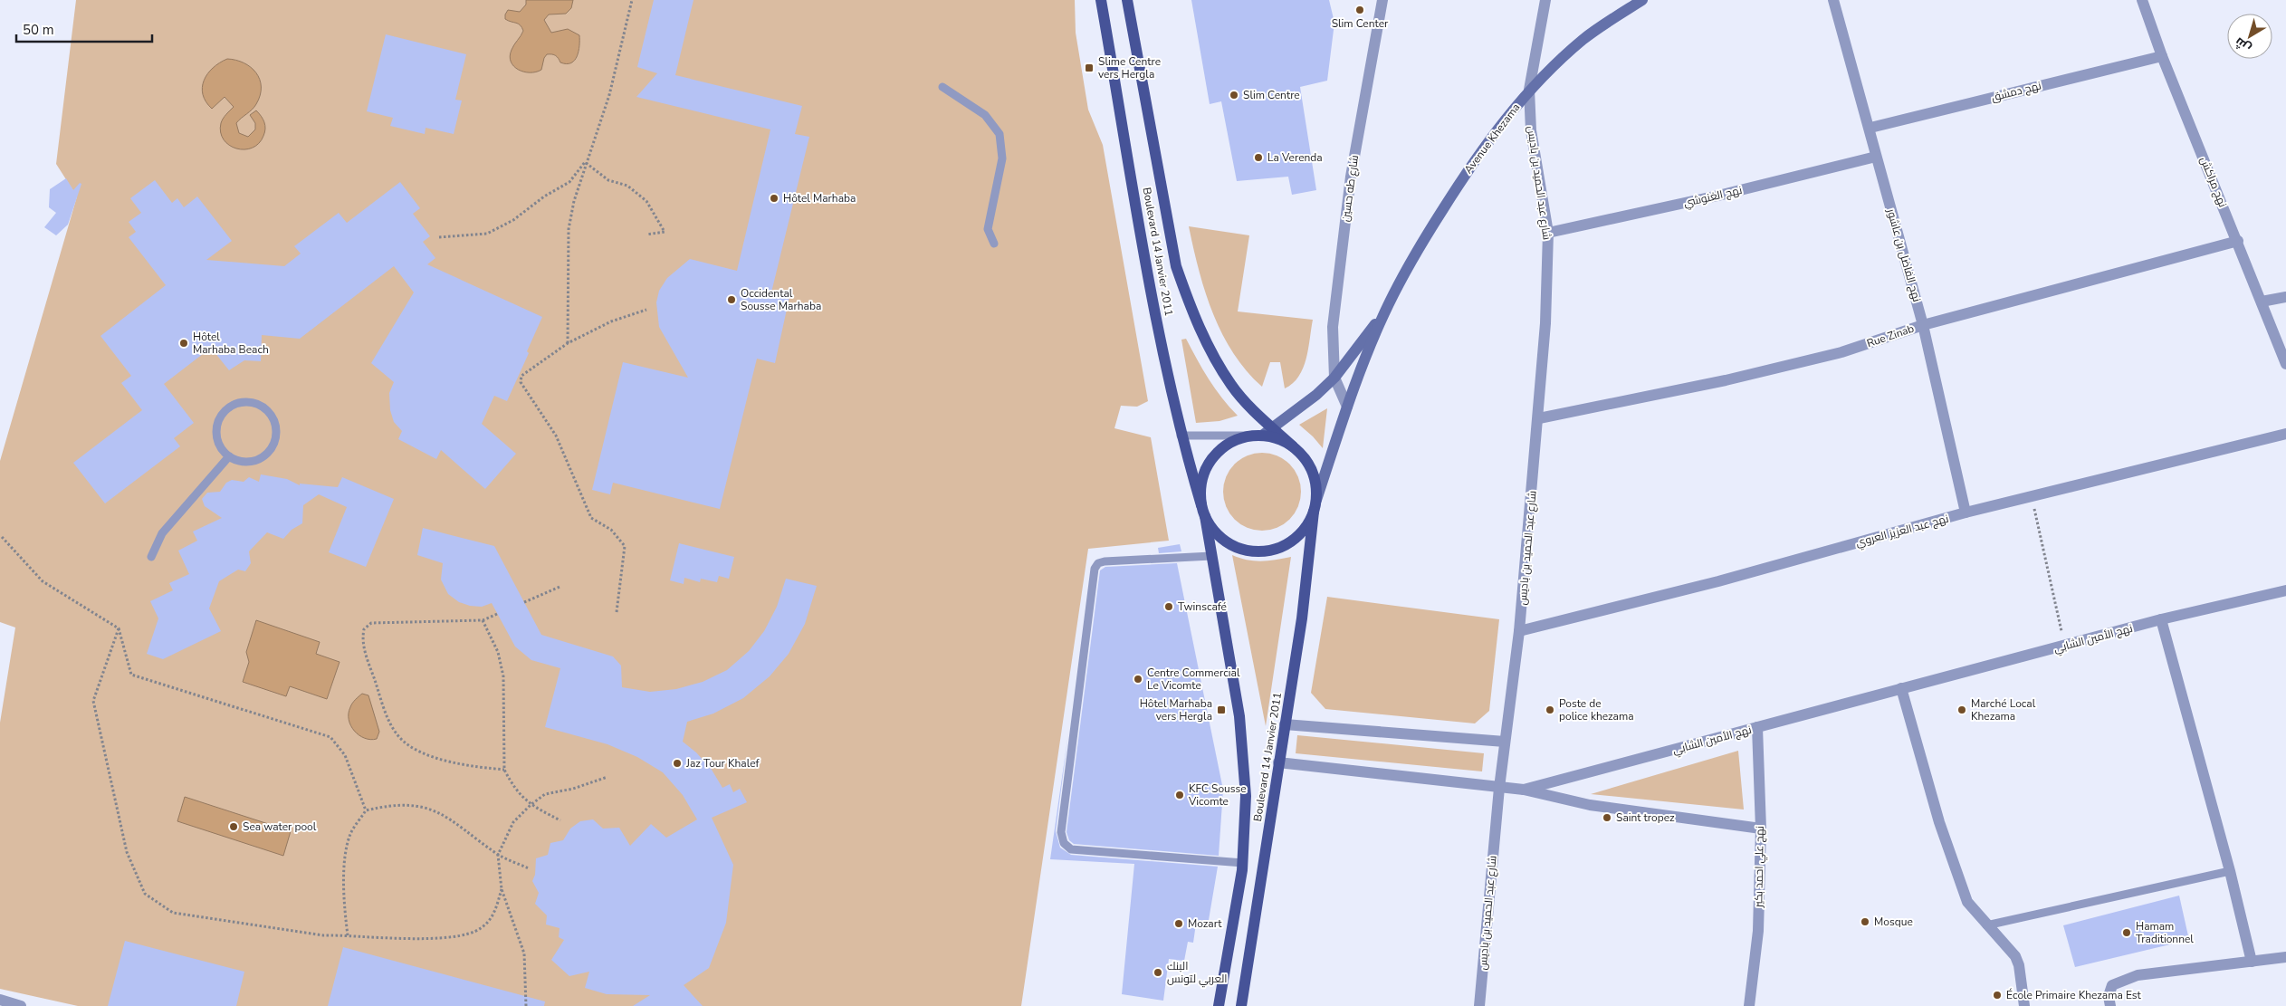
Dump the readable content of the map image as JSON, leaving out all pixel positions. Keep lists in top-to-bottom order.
{
  "streets": {
    "main road": ["Avenue Khezama", "Boulevard 14 Janvier 2011"],
    "street": [
      "نهج دمشق",
      "نهج مراكش",
      "شارع عبد الحميد بن باديس",
      "شارع طه حسين",
      "نهج الغنوشي",
      "نهج الفاضل بن عاشور",
      "Rue Zinab",
      "نهج عبد العزيز العروي",
      "نهج الأمين الشابي",
      "نهج علي احمد بكير"
    ]
  },
  "crossings": [
    ["نهج دمشق", "نهج مراكش"],
    ["نهج دمشق", "نهج الفاضل بن عاشور"],
    ["Avenue Khezama", "شارع عبد الحميد بن باديس"],
    ["Avenue Khezama", "شارع طه حسين"],
    ["Avenue Khezama", "Boulevard 14 Janvier 2011"],
    ["نهج مراكش", "Rue Zinab"],
    ["شارع عبد الحميد بن باديس", "نهج الغنوشي"],
    ["شارع عبد الحميد بن باديس", "Rue Zinab"],
    ["شارع عبد الحميد بن باديس", "نهج عبد العزيز العروي"],
    ["نهج الغنوشي", "نهج الفاضل بن عاشور"],
    ["نهج الفاضل بن عاشور", "Rue Zinab"],
    ["نهج الفاضل بن عاشور", "نهج عبد العزيز العروي"],
    ["نهج الأمين الشابي", "نهج علي احمد بكير"]
  ],
  "places": {
    "other": [
      "Slim Center",
      "Slim Centre",
      "La Verenda",
      "Hôtel Marhaba",
      "Occidental Sousse Marhaba",
      "Hôtel Marhaba Beach",
      "Twinscafé",
      "Centre Commercial Le Vicomte",
      "Poste de police khezama",
      "Marché Local Khezama",
      "Jaz Tour Khalef",
      "KFC Sousse Vicomte",
      "Saint tropez",
      "Sea water pool",
      "Mosque",
      "Mozart",
      "Hamam Traditionnel",
      "البنك العربي لتونس",
      "École Primaire Khezama Est"
    ],
    "transit": ["Slime Centre vers Hergla", "Hôtel Marhaba vers Hergla"]
  },
  "scale_bar": "50 m",
  "north": "bottom left"
}
